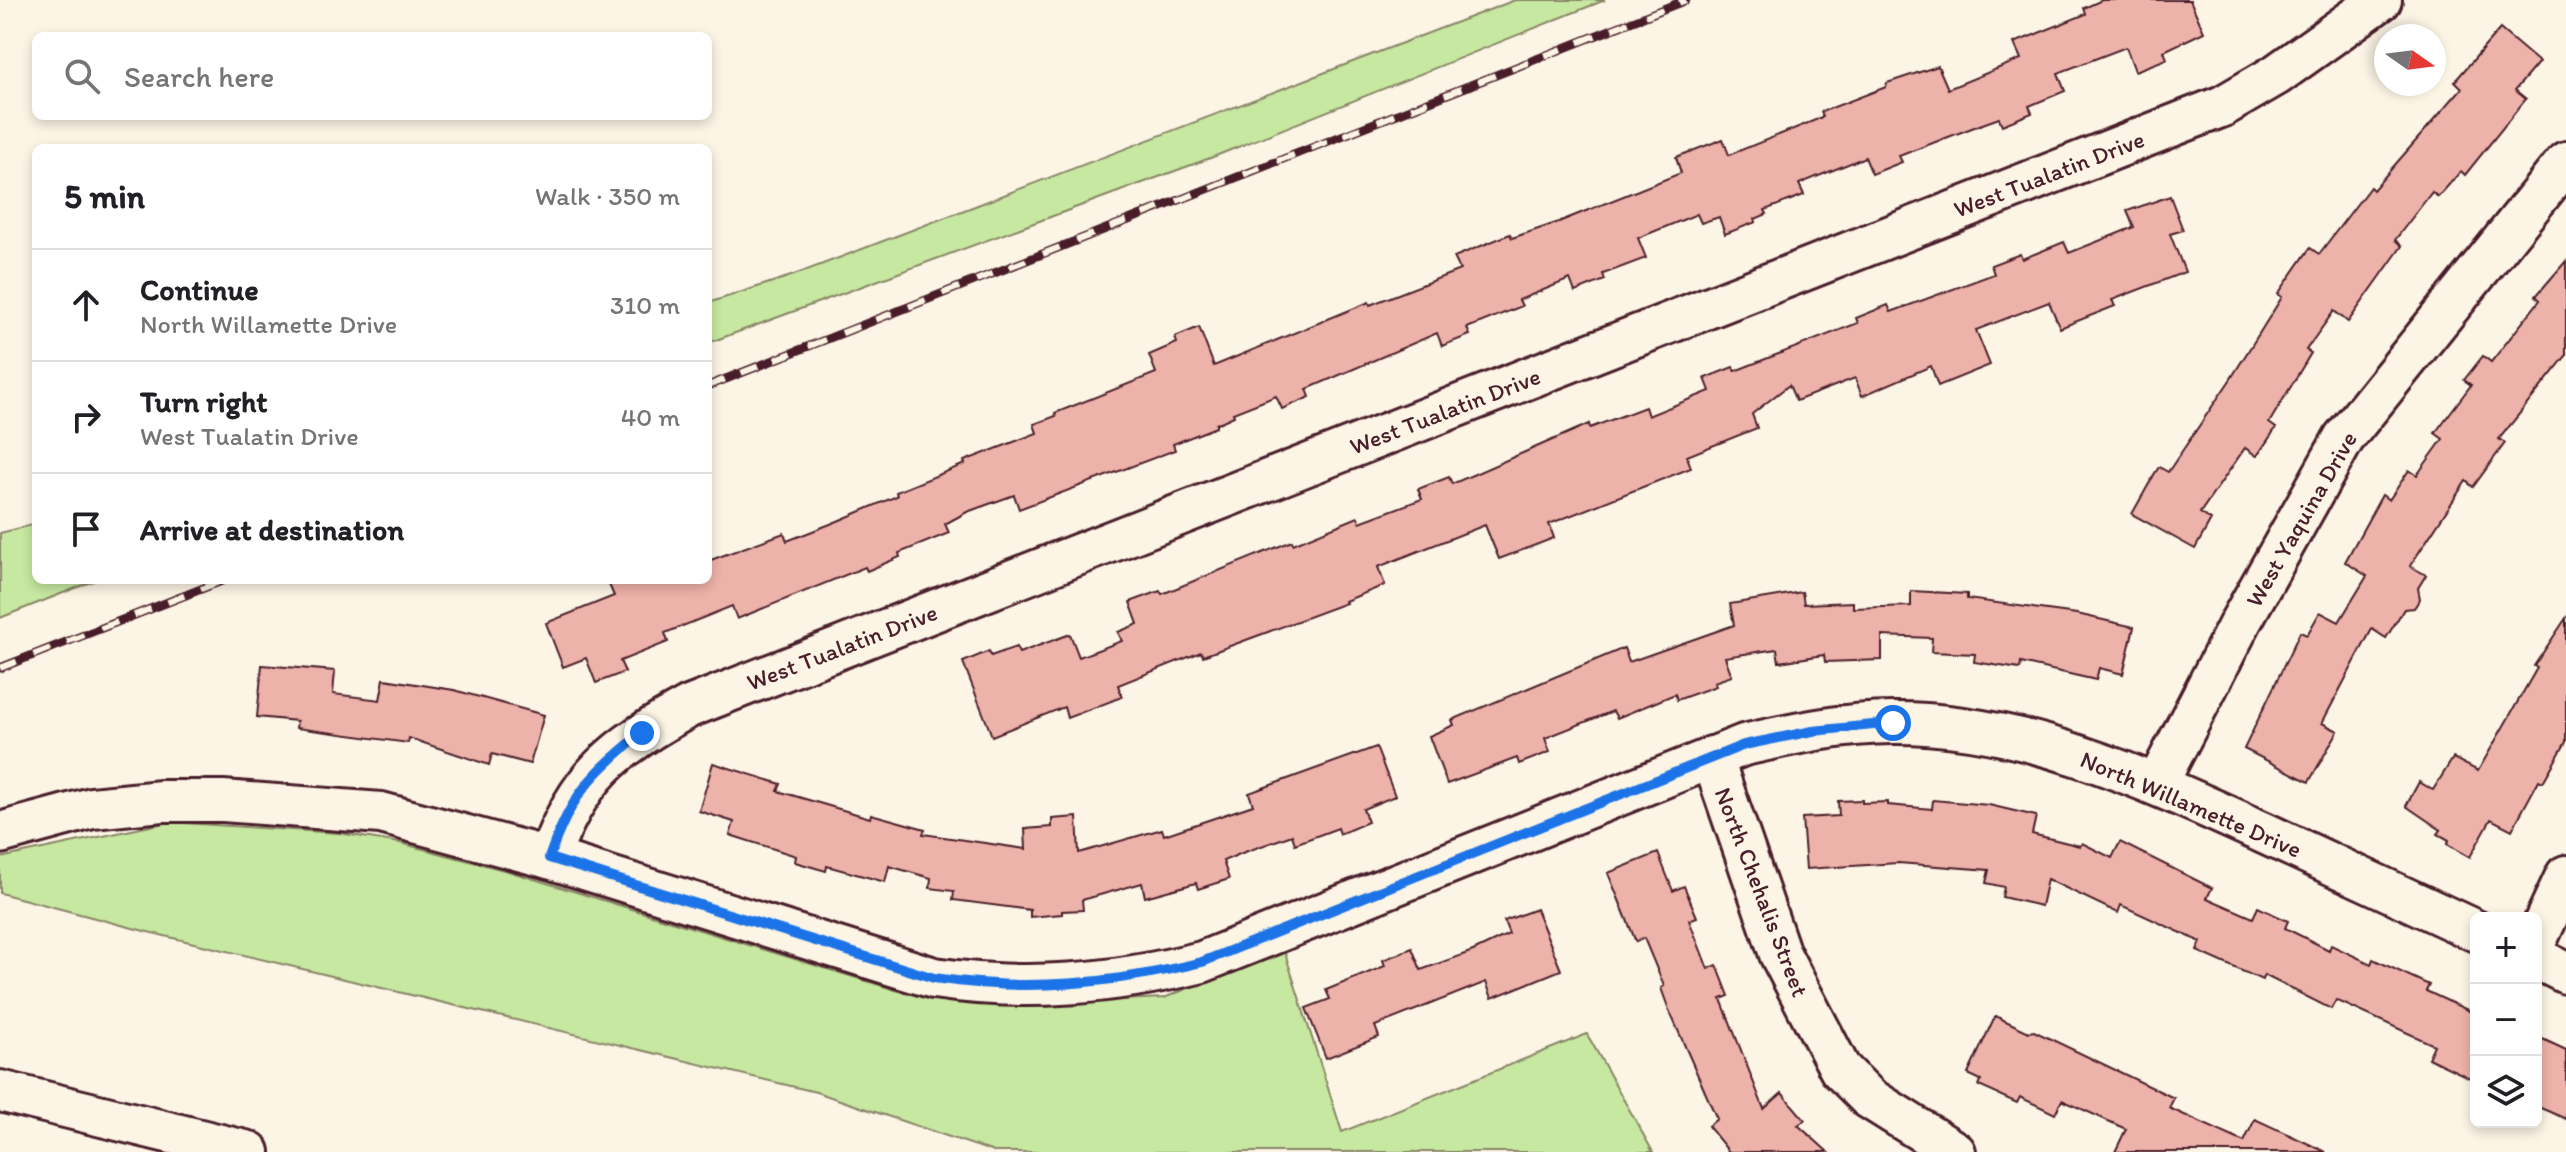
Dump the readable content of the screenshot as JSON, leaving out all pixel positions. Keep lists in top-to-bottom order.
{
  "streets": {
    "street": [
      "West Tualatin Drive",
      "West Yaquina Drive",
      "North Willamette Drive",
      "North Chehalis Street"
    ]
  },
  "crossings": [
    ["West Tualatin Drive", "North Willamette Drive"],
    ["West Yaquina Drive", "North Willamette Drive"],
    ["North Willamette Drive", "North Chehalis Street"]
  ],
  "north": "right",
  "page": {
    "search": "Search here",
    "heading": ["5 min", "Walk · 350 m"],
    "list": [
      ["Continue", "North Willamette Drive", "310 m"],
      ["Turn right", "West Tualatin Drive", "40 m"],
      "Arrive at destination"
    ],
    "map_buttons": ["+", "−"]
  }
}
